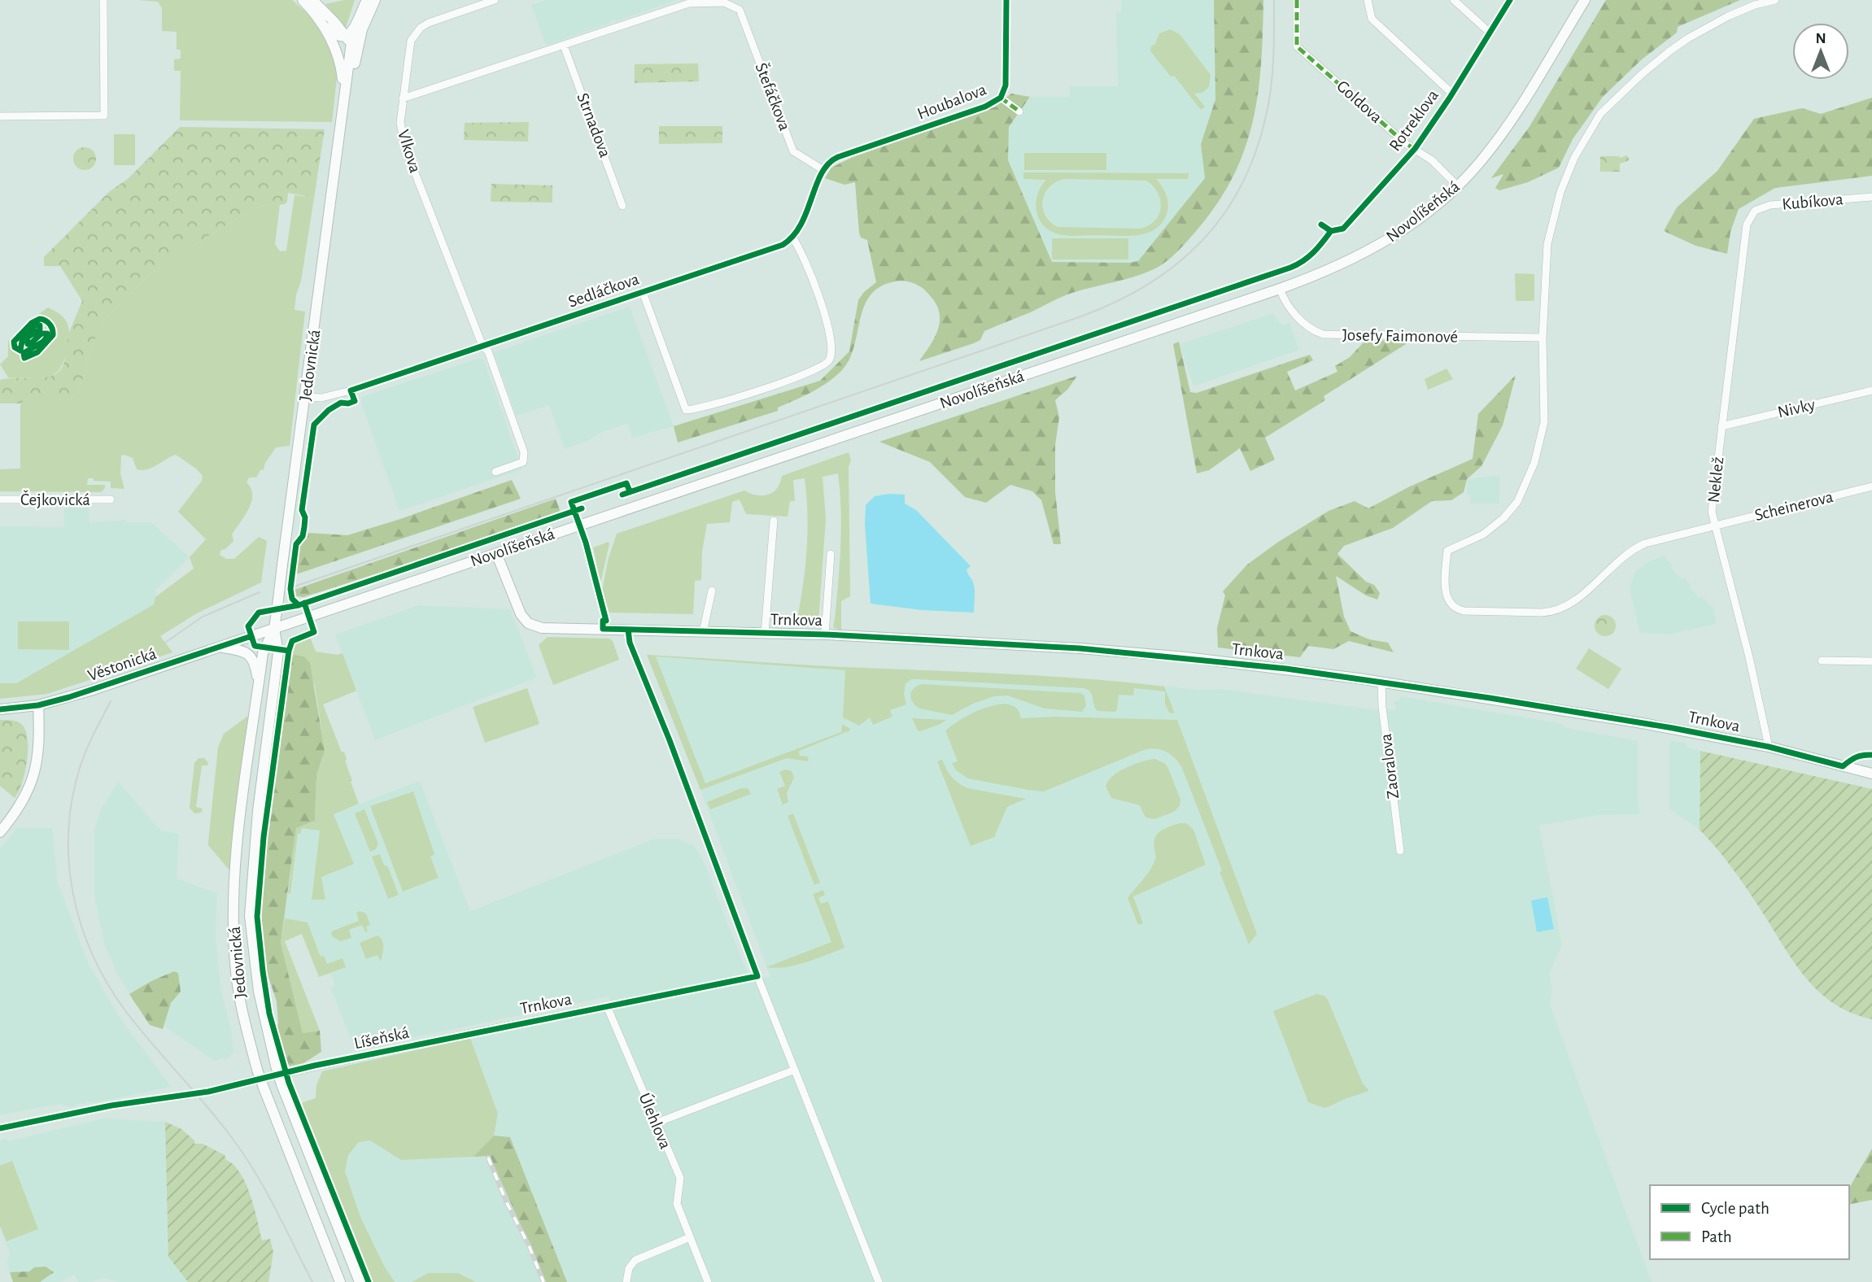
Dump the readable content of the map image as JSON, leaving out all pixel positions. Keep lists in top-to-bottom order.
{
  "streets": {
    "street": [
      "Štefáčkova",
      "Houbalova",
      "Goldova",
      "Rotreklova",
      "Strnadova",
      "Vlkova",
      "Kubíkova",
      "Novolíšeňská",
      "Sedláčkova",
      "Josefy Faimonové",
      "Jedovnická",
      "Nivky",
      "Neklež",
      "Čejkovická",
      "Scheinerova",
      "Trnkova",
      "Věstonická",
      "Zaoralova",
      "Líšeňská",
      "Úlehlova"
    ]
  },
  "crossings": [
    ["Štefáčkova", "Houbalova"],
    ["Štefáčkova", "Strnadova"],
    ["Goldova", "Rotreklova"],
    ["Goldova", "Novolíšeňská"],
    ["Vlkova", "Sedláčkova"],
    ["Kubíkova", "Neklež"],
    ["Novolíšeňská", "Josefy Faimonové"],
    ["Novolíšeňská", "Jedovnická"],
    ["Novolíšeňská", "Trnkova"],
    ["Novolíšeňská", "Věstonická"],
    ["Sedláčkova", "Jedovnická"],
    ["Jedovnická", "Věstonická"],
    ["Nivky", "Neklež"],
    ["Neklež", "Scheinerova"],
    ["Neklež", "Trnkova"],
    ["Trnkova", "Zaoralova"],
    ["Trnkova", "Líšeňská"],
    ["Trnkova", "Úlehlova"]
  ],
  "legend": ["Cycle path", "Path"],
  "north": "top"
}
